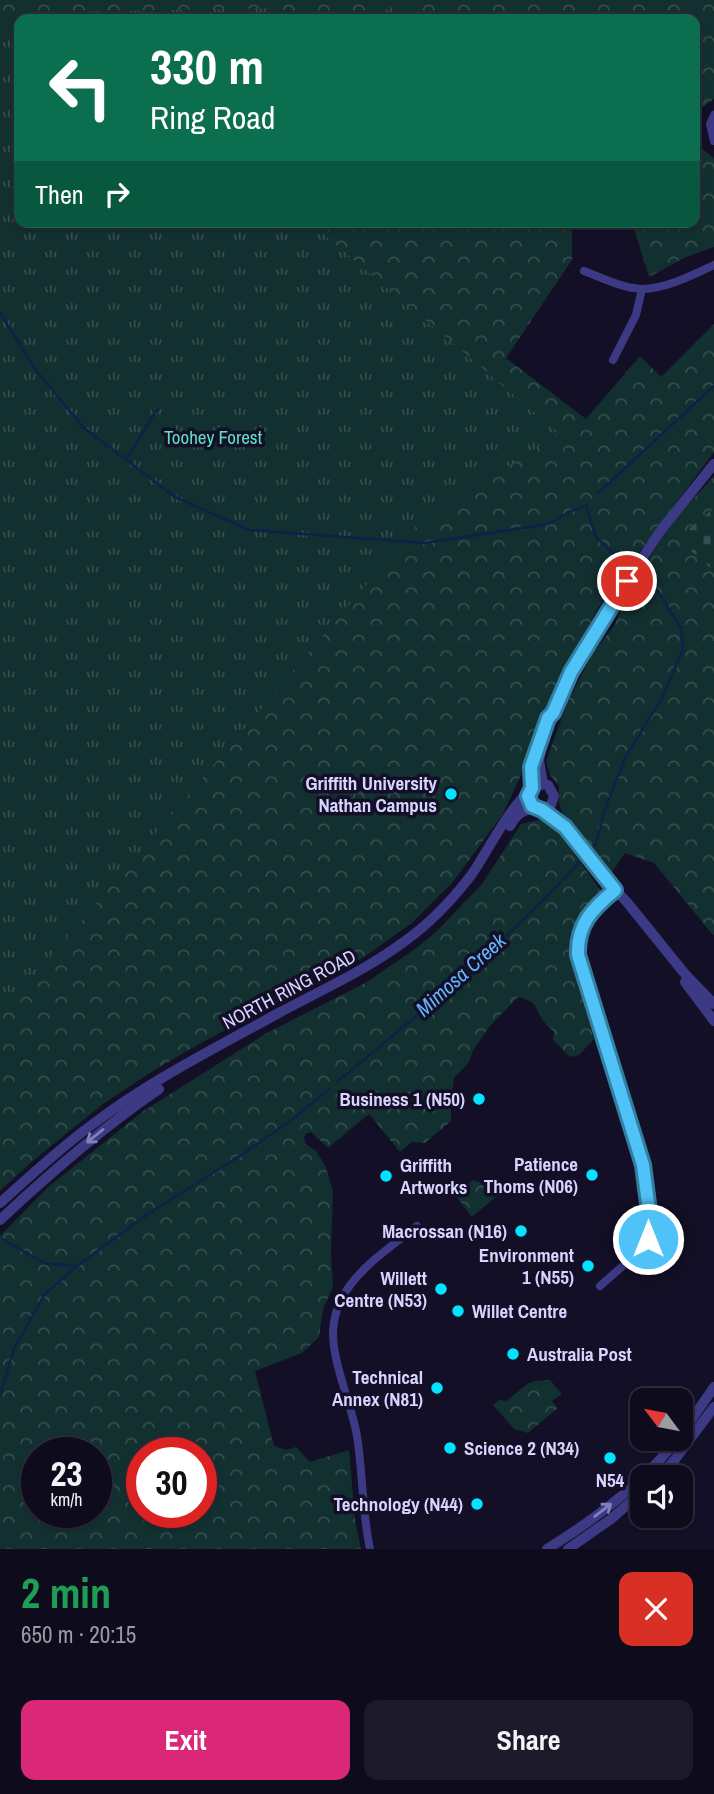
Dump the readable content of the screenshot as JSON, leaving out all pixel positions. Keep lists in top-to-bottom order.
{
  "streets": {
    "street": ["NORTH RING ROAD"]
  },
  "water": ["Mimosa Creek"],
  "parks": ["Toohey Forest"],
  "places": [
    "Griffith University Nathan Campus",
    "Business 1 (N50)",
    "Patience Thoms (N06)",
    "Griffith Artworks",
    "Macrossan (N16)",
    "Environment 1 (N55)",
    "Willett Centre (N53)",
    "Willet Centre",
    "Australia Post",
    "Technical Annex (N81)",
    "Science 2 (N34)",
    "N54",
    "Technology (N44)"
  ],
  "north": "top left",
  "page": {
    "turn": ["330 m", "Ring Road"],
    "then": "Then",
    "speed": "23 km/h",
    "limit": "30",
    "heading": ["2 min", "650 m · 20:15"],
    "buttons": ["Exit", "Share"]
  }
}
